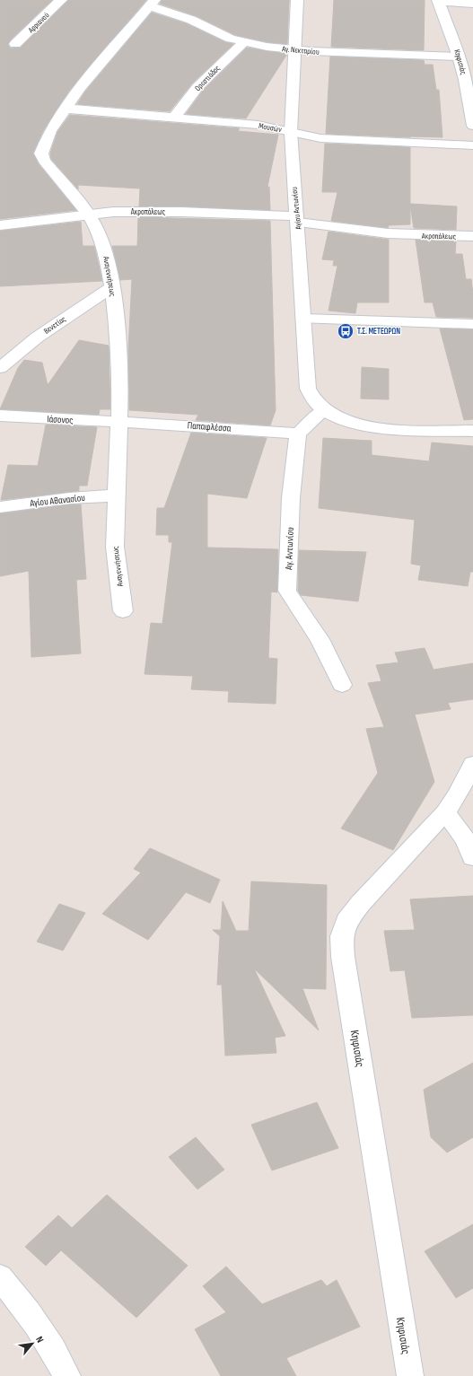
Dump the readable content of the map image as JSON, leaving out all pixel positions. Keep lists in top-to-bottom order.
{
  "streets": {
    "street": [
      "Αρριανού",
      "Αγ. Νεκταρίου",
      "Κηφισιάς",
      "Ορεστιάδος",
      "Μουσών",
      "Αγίου Αντωνίου",
      "Ακροπόλεως",
      "Αναγεννήσεως",
      "Βενετίας",
      "Ιάσονος",
      "Παπαφλέσσα",
      "Αγίου Αθανασίου",
      "Αγ. Αντωνίου"
    ]
  },
  "crossings": [
    ["Αγ. Νεκταρίου", "Κηφισιάς"],
    ["Αγ. Νεκταρίου", "Ορεστιάδος"],
    ["Αγ. Νεκταρίου", "Αγίου Αντωνίου"],
    ["Αγ. Νεκταρίου", "Αναγεννήσεως"],
    ["Ορεστιάδος", "Μουσών"],
    ["Μουσών", "Αγίου Αντωνίου"],
    ["Μουσών", "Αναγεννήσεως"],
    ["Αγίου Αντωνίου", "Ακροπόλεως"],
    ["Ακροπόλεως", "Αναγεννήσεως"],
    ["Αναγεννήσεως", "Βενετίας"],
    ["Αναγεννήσεως", "Ιάσονος"],
    ["Αναγεννήσεως", "Παπαφλέσσα"],
    ["Αναγεννήσεως", "Αγίου Αθανασίου"],
    ["Ιάσονος", "Παπαφλέσσα"],
    ["Παπαφλέσσα", "Αγ. Αντωνίου"]
  ],
  "places": {
    "bus stop": ["Τ.Σ. ΜΕΤΕΩΡΩΝ"]
  },
  "north": "top right"
}
